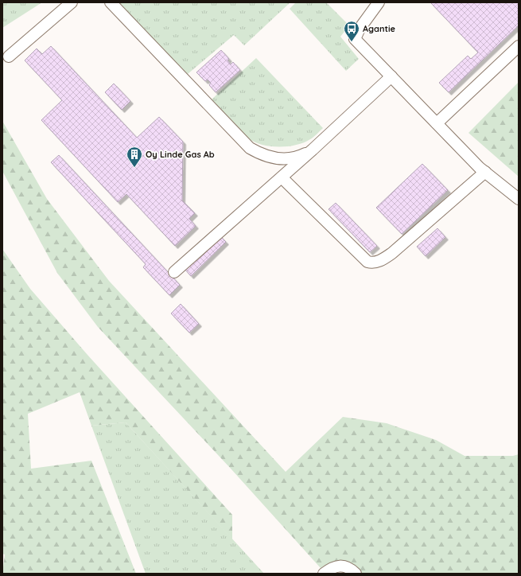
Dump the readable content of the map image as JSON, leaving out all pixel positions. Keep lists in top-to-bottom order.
{
  "places": {
    "bus stop": ["Agantie"],
    "building": ["Oy Linde Gas Ab"]
  }
}
